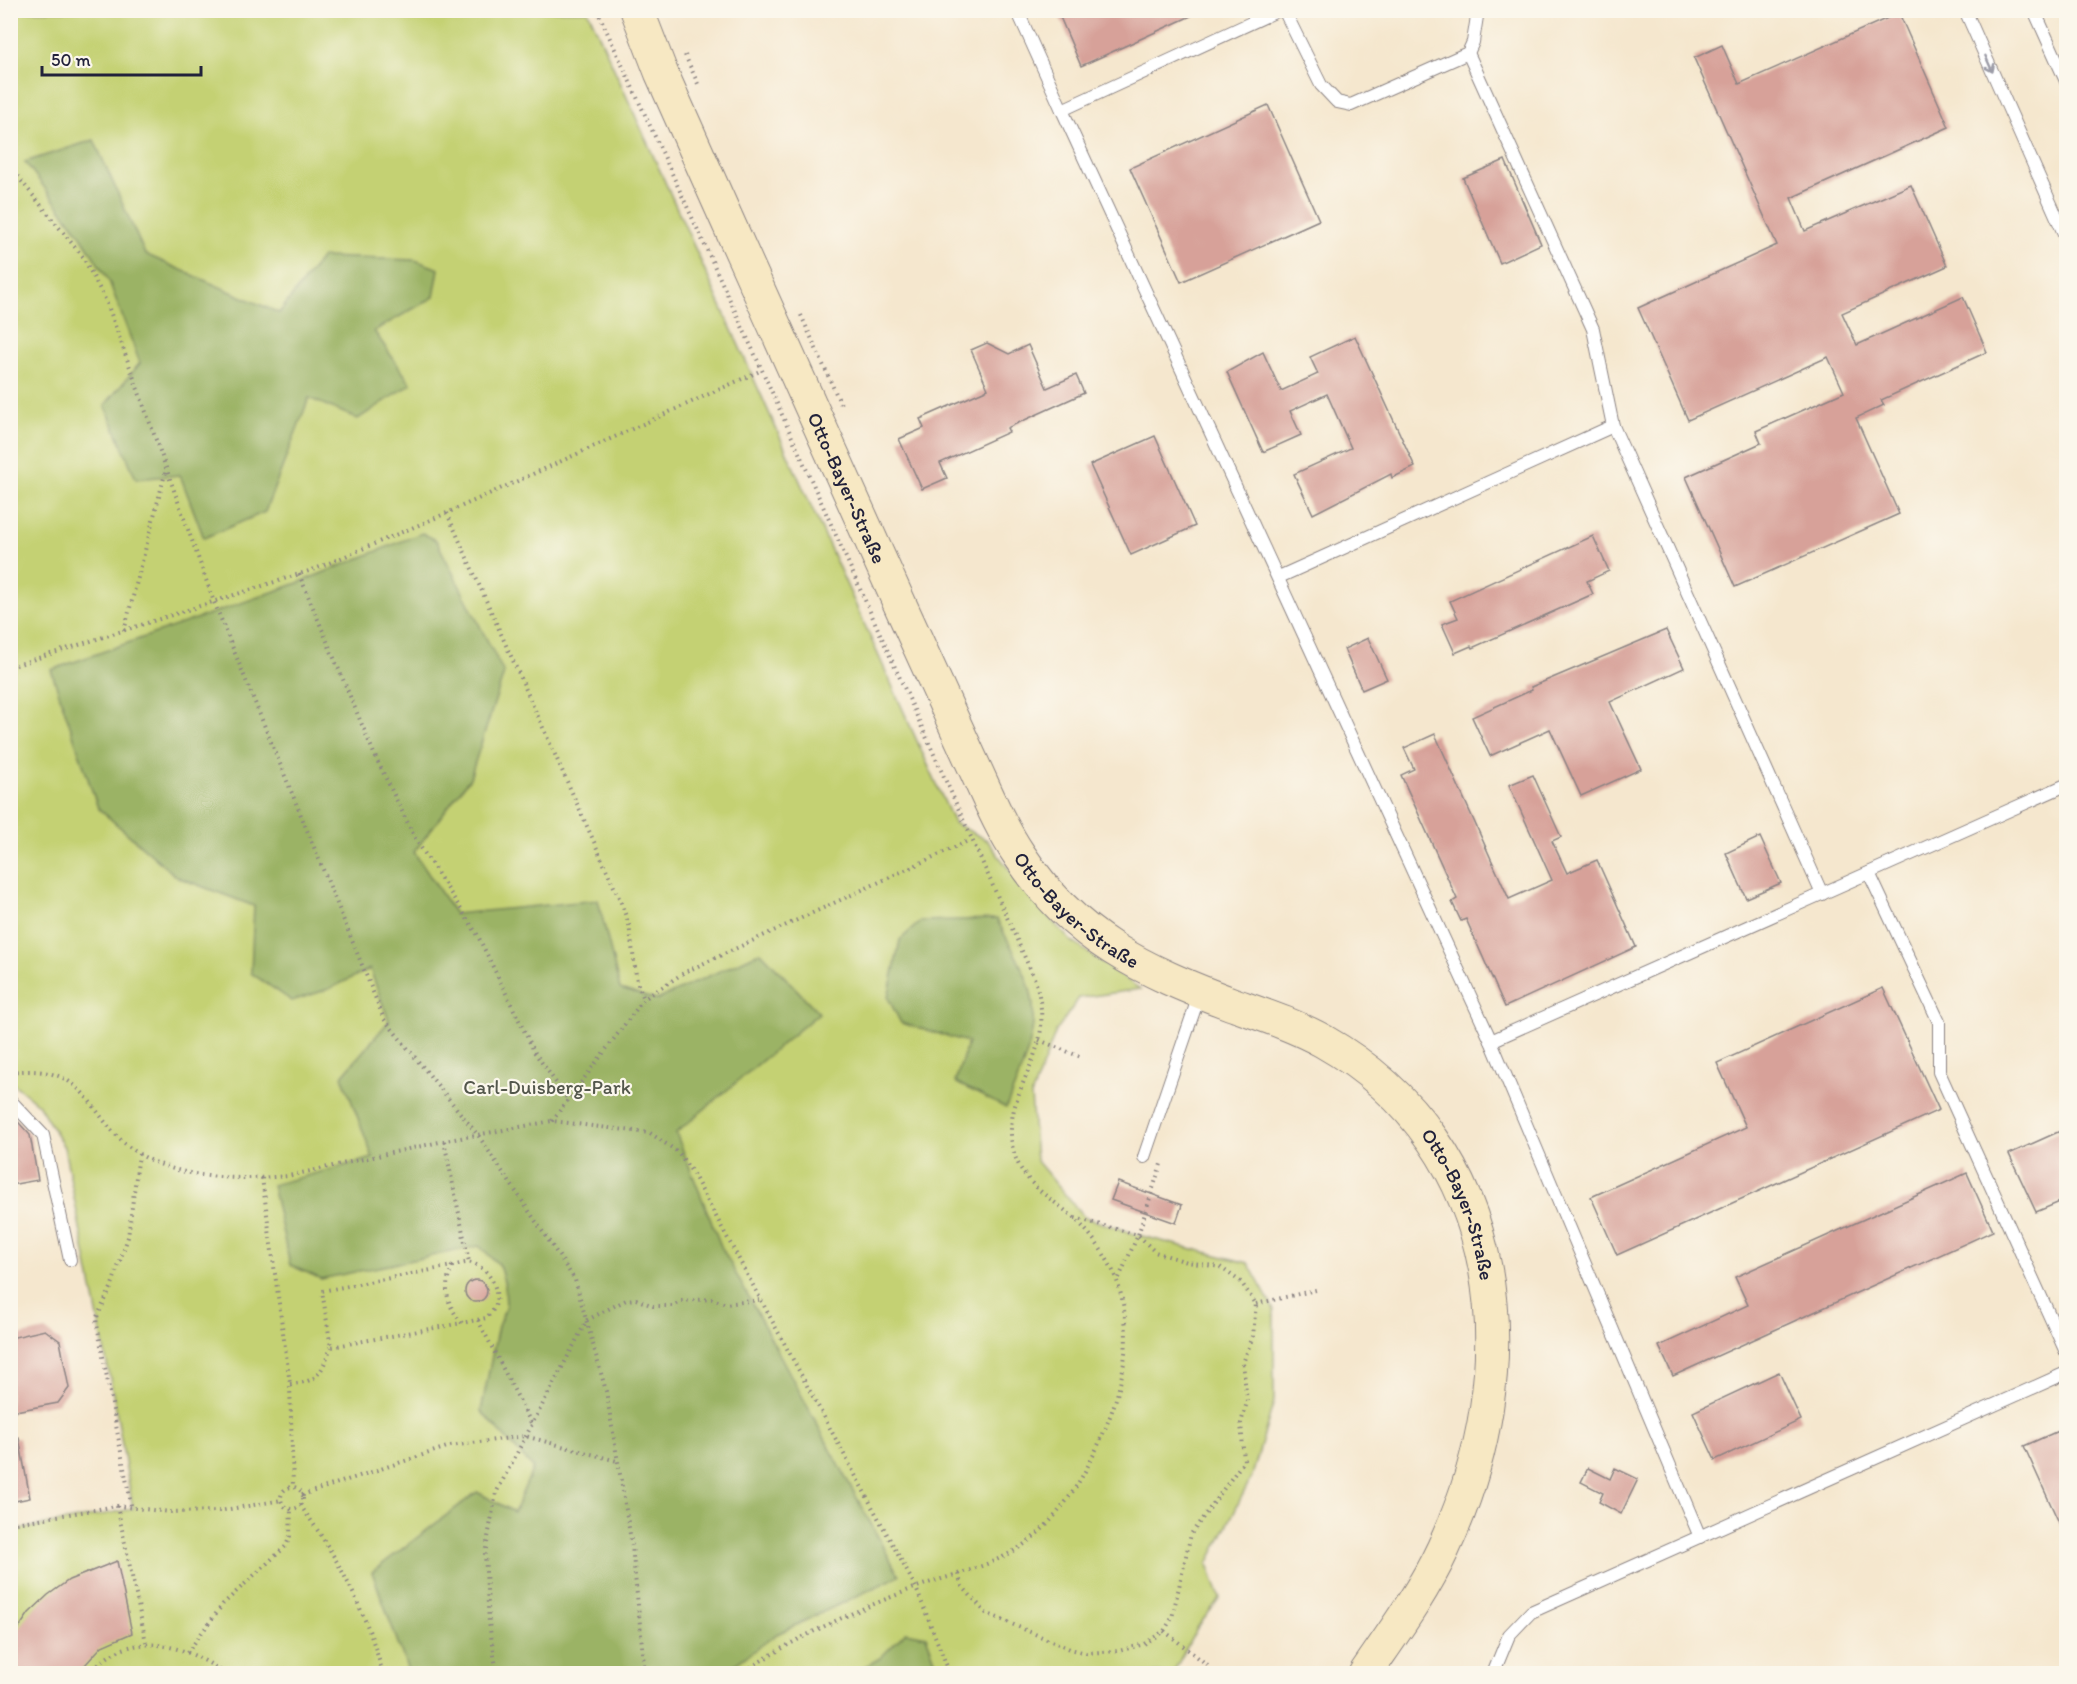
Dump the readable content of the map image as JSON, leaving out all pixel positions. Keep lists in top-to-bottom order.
{
  "streets": {
    "street": ["Otto-Bayer-Straße"]
  },
  "parks": ["Carl-Duisberg-Park"],
  "scale_bar": "50 m"
}
